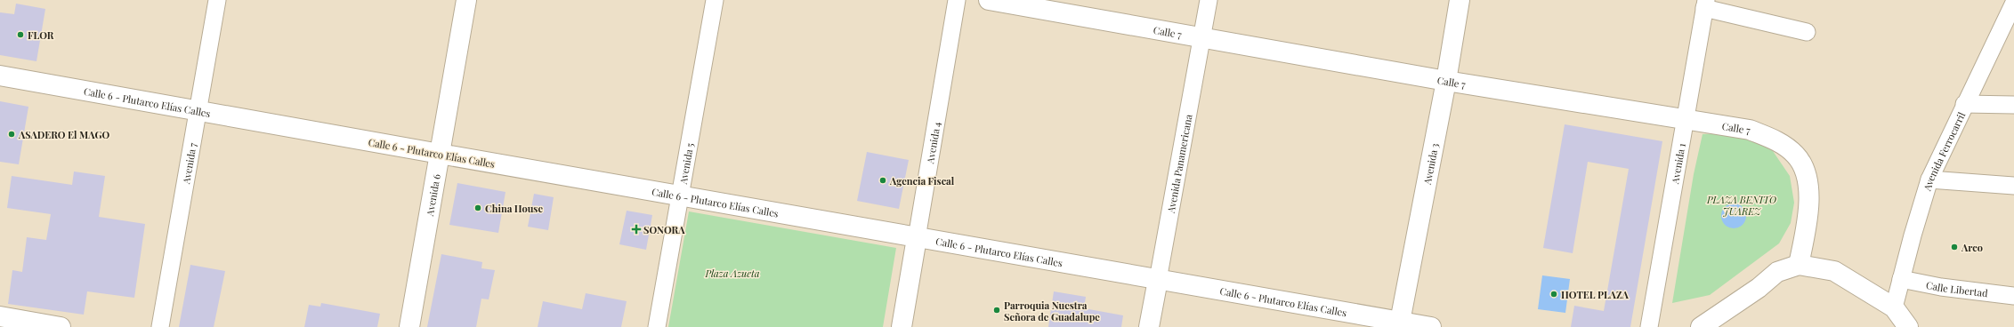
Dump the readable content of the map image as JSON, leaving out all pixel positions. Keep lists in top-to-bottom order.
{
  "streets": {
    "main road": [
      "Calle 7",
      "Calle 6 - Plutarco Elías Calles",
      "Avenida 4",
      "Avenida Panamericana",
      "Avenida 3",
      "Avenida 6"
    ],
    "street": [
      "Avenida Ferrocarril",
      "Avenida 7",
      "Avenida 5",
      "Avenida 1",
      "Calle Libertad"
    ]
  },
  "crossings": [
    ["Calle 7", "Avenida Panamericana"],
    ["Calle 7", "Avenida 3"],
    ["Calle 7", "Avenida 1"],
    ["Calle 6 - Plutarco Elías Calles", "Avenida 4"],
    ["Calle 6 - Plutarco Elías Calles", "Avenida 7"],
    ["Calle 6 - Plutarco Elías Calles", "Avenida 5"],
    ["Calle 6 - Plutarco Elías Calles", "Avenida Panamericana"],
    ["Calle 6 - Plutarco Elías Calles", "Avenida 3"],
    ["Calle 6 - Plutarco Elías Calles", "Avenida 6"],
    ["Avenida Ferrocarril", "Calle Libertad"]
  ],
  "parks": ["PLAZA BENITO JUAREZ", "Plaza Azueta"],
  "places": {
    "other": [
      "FLOR",
      "ASADERO El MAGO",
      "Agencia Fiscal",
      "China House",
      "Arco",
      "HOTEL PLAZA",
      "Parroquia Nuestra Señora de Guadalupe"
    ],
    "health": ["SONORA"]
  }
}
